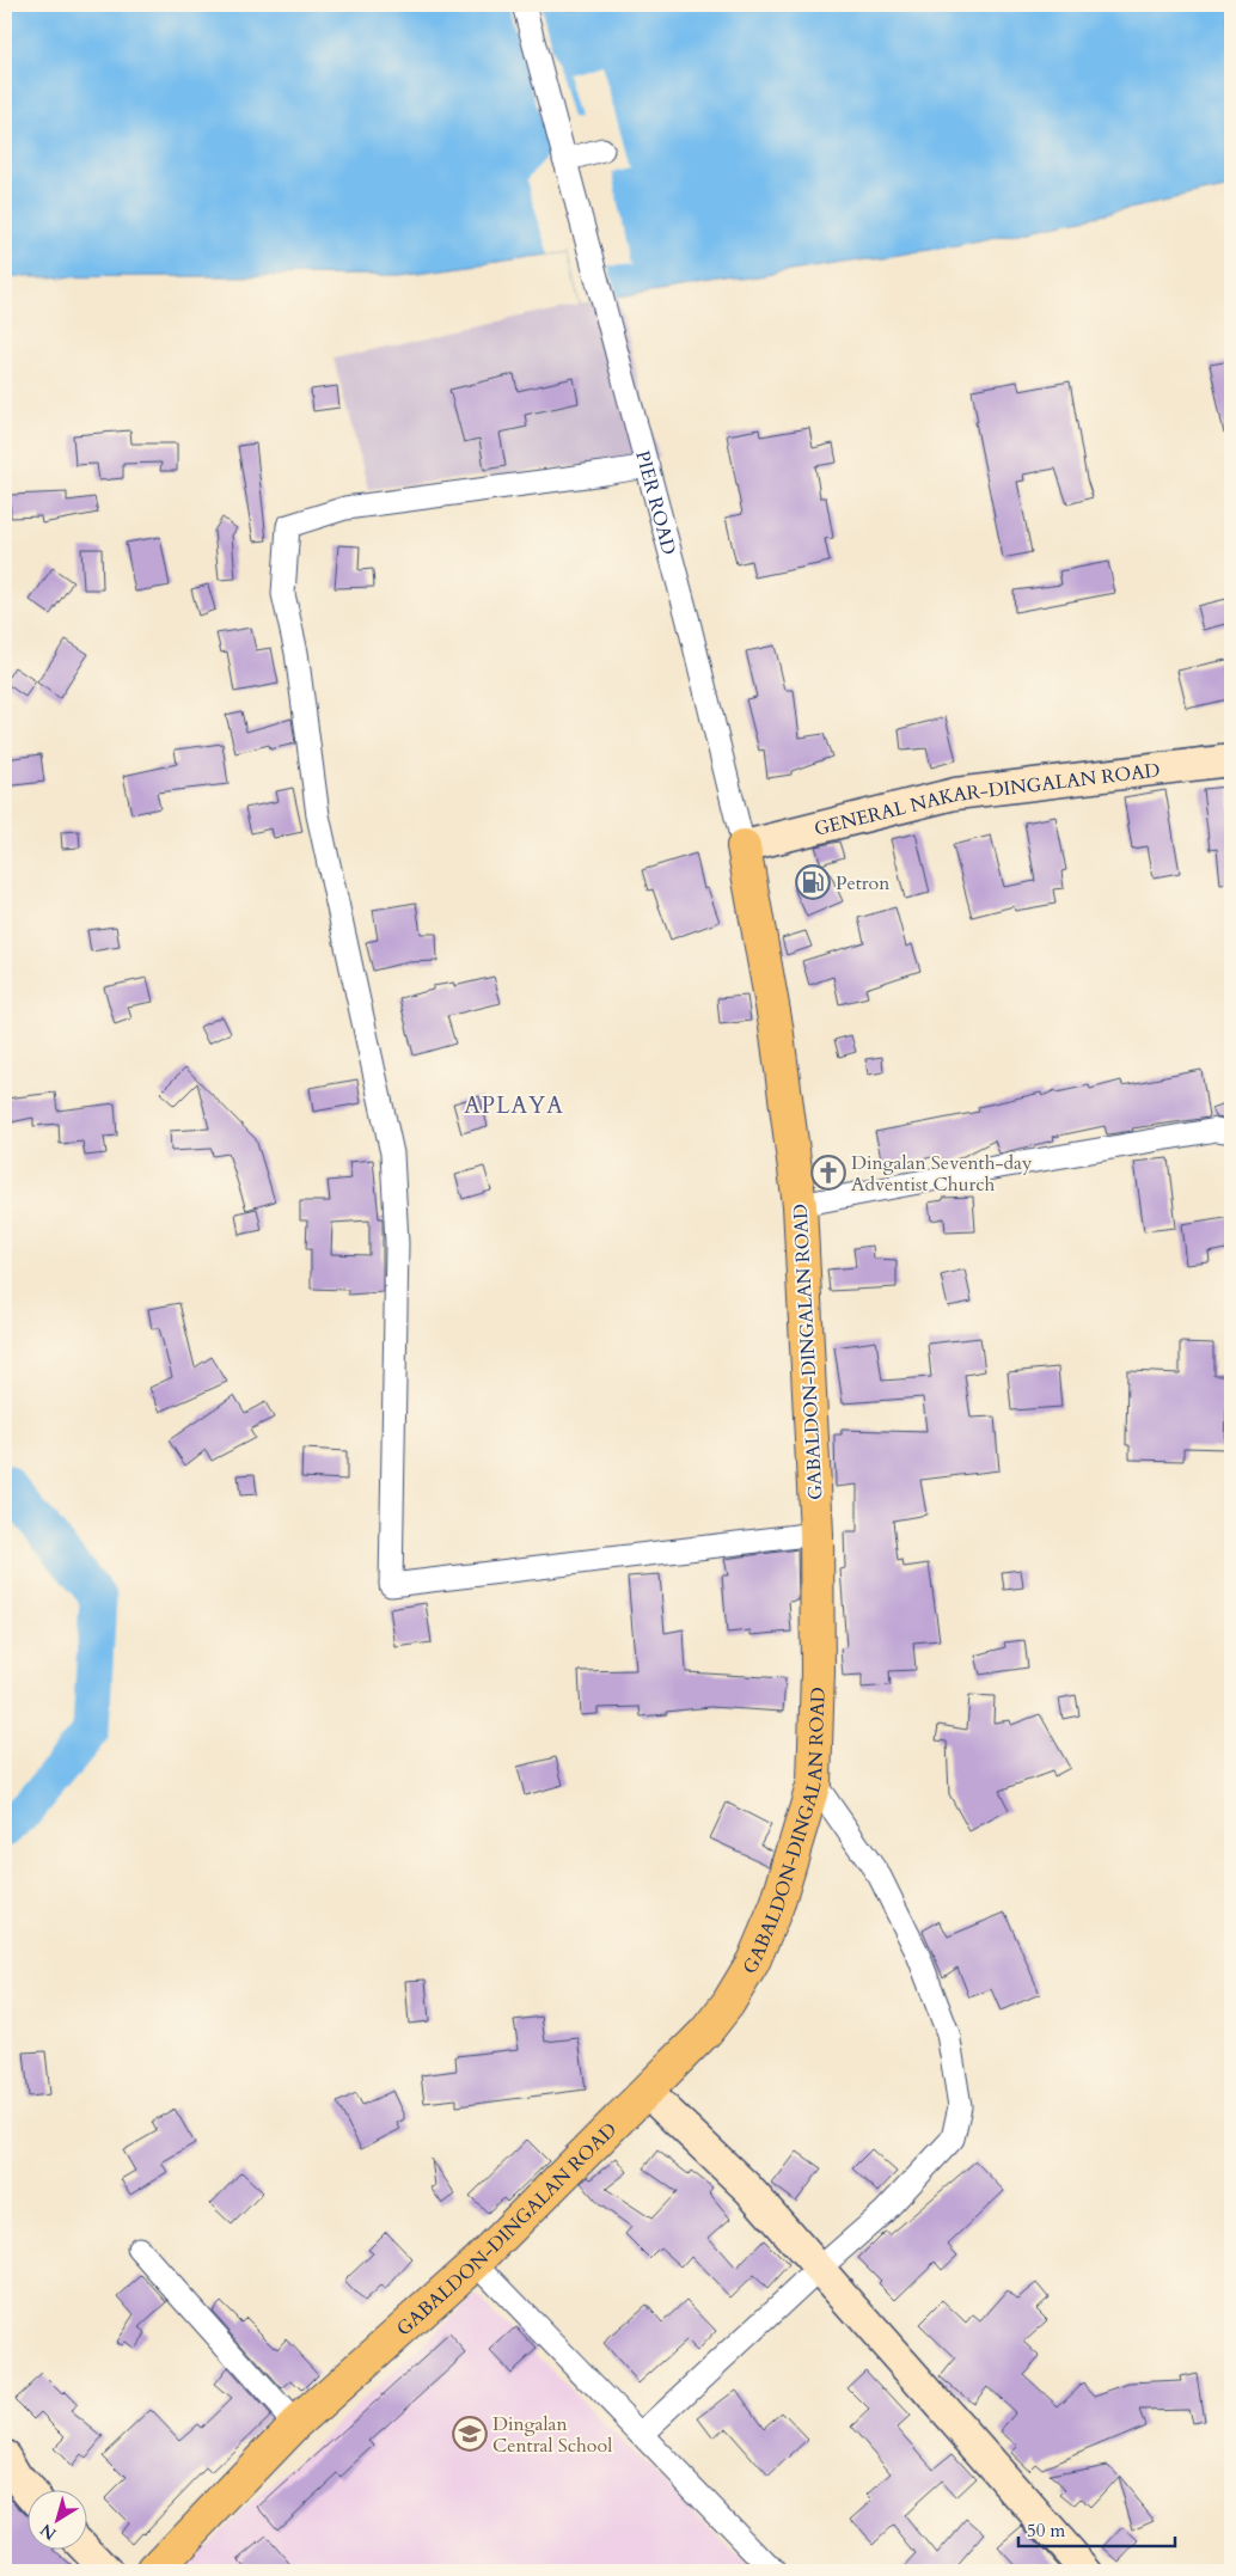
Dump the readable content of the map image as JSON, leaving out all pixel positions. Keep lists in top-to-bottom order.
{
  "streets": {
    "main road": ["GABALDON-DINGALAN ROAD"],
    "street": ["PIER ROAD", "GENERAL NAKAR-DINGALAN ROAD"]
  },
  "crossings": [
    ["PIER ROAD", "GENERAL NAKAR-DINGALAN ROAD"],
    ["PIER ROAD", "GABALDON-DINGALAN ROAD"],
    ["GENERAL NAKAR-DINGALAN ROAD", "GABALDON-DINGALAN ROAD"]
  ],
  "districts": ["APLAYA"],
  "places": {
    "fuel station": ["Petron"],
    "church": ["Dingalan Seventh-day Adventist Church"],
    "school or university": ["Dingalan Central School"]
  },
  "scale_bar": "50 m",
  "north": "bottom left"
}
